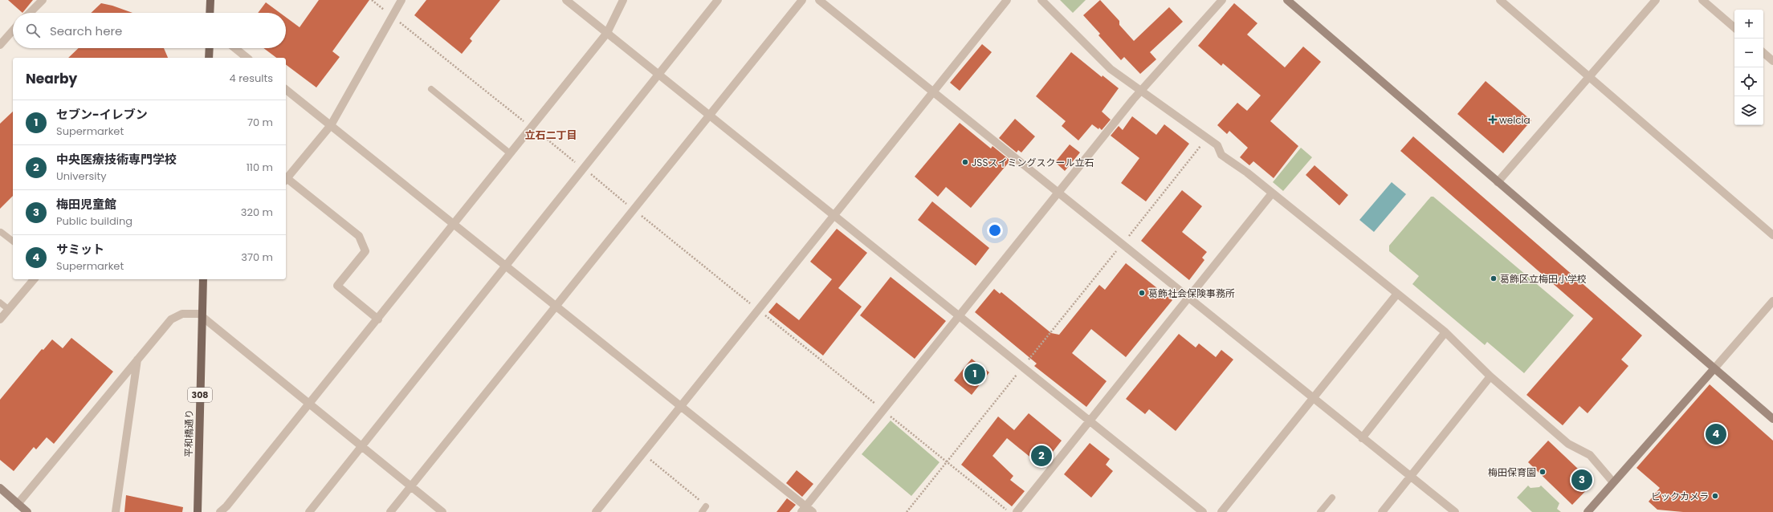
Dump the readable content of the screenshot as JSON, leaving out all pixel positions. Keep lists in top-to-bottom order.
{
  "streets": {
    "main road": ["308", "平和橋通り"]
  },
  "districts": ["立石二丁目"],
  "places": {
    "health": ["welcia"],
    "other": [
      "JSSスイミングスクール立石",
      "葛飾区立梅田小学校",
      "葛飾社会保険事務所",
      "梅田保育園",
      "ビックカメラ"
    ]
  },
  "page": {
    "map_buttons": ["+", "−"],
    "search": "Search here",
    "heading": ["Nearby", "4 results"],
    "list": [
      {
        "mark": "1",
        "name": "セブン-イレブン",
        "note": "Supermarket",
        "value": "70 m"
      },
      {
        "mark": "2",
        "name": "中央医療技術専門学校",
        "note": "University",
        "value": "110 m"
      },
      {
        "mark": "3",
        "name": "梅田児童館",
        "note": "Public building",
        "value": "320 m"
      },
      {
        "mark": "4",
        "name": "サミット",
        "note": "Supermarket",
        "value": "370 m"
      }
    ],
    "pins": [
      "1",
      "4",
      "2",
      "3"
    ]
  }
}
